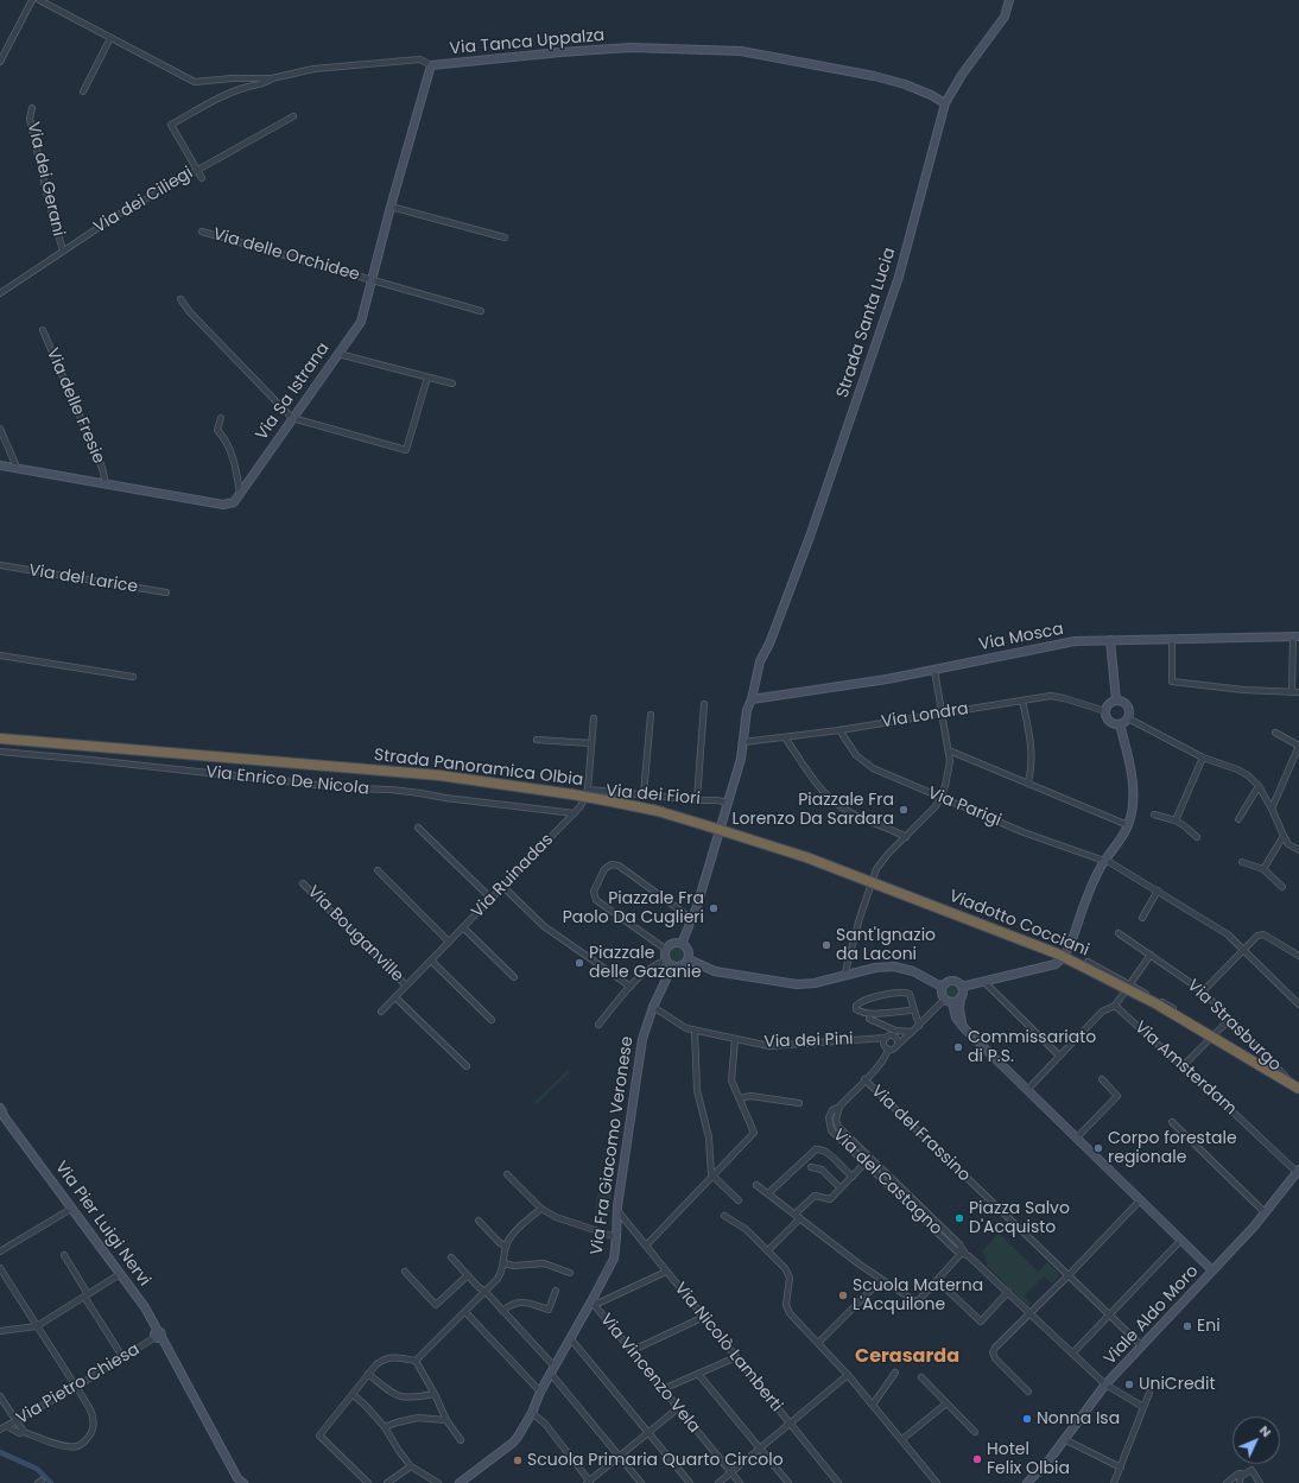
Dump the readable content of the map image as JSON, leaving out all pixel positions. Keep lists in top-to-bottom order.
{
  "streets": {
    "highway": ["Strada Panoramica Olbia", "Viadotto Cocciani"],
    "street": [
      "Via Tanca Uppalza",
      "Via dei Gerani",
      "Via dei Ciliegi",
      "Via delle Orchidee",
      "Strada Santa Lucia",
      "Via Sa Istrana",
      "Via delle Fresie",
      "Via del Larice",
      "Via Mosca",
      "Via Londra",
      "Via Enrico De Nicola",
      "Via dei Fiori",
      "Via Parigi",
      "Via Ruinadas",
      "Via Bouganville",
      "Via Strasburgo",
      "Via dei Pini",
      "Via Amsterdam",
      "Via del Frassino",
      "Via Fra Giacomo Veronese",
      "Via del Castagno",
      "Via Pier Luigi Nervi",
      "Viale Aldo Moro",
      "Via Nicolò Lamberti",
      "Via Vincenzo Vela",
      "Via Pietro Chiesa"
    ]
  },
  "crossings": [
    ["Via Tanca Uppalza", "Via dei Ciliegi"],
    ["Via Tanca Uppalza", "Strada Santa Lucia"],
    ["Via Tanca Uppalza", "Via Sa Istrana"],
    ["Via dei Gerani", "Via dei Ciliegi"],
    ["Via delle Orchidee", "Via Sa Istrana"],
    ["Strada Santa Lucia", "Via Mosca"],
    ["Via Sa Istrana", "Via delle Fresie"],
    ["Via Londra", "Via Parigi"],
    ["Strada Panoramica Olbia", "Viadotto Cocciani"],
    ["Via Enrico De Nicola", "Via Ruinadas"],
    ["Via dei Fiori", "Via Ruinadas"],
    ["Via Ruinadas", "Via Bouganville"],
    ["Viadotto Cocciani", "Via Strasburgo"],
    ["Via dei Pini", "Via Fra Giacomo Veronese"],
    ["Via dei Pini", "Via del Castagno"],
    ["Via Amsterdam", "Viale Aldo Moro"],
    ["Via del Frassino", "Via del Castagno"],
    ["Via del Frassino", "Viale Aldo Moro"],
    ["Via Fra Giacomo Veronese", "Via Nicolò Lamberti"],
    ["Via Fra Giacomo Veronese", "Via Vincenzo Vela"],
    ["Via del Castagno", "Viale Aldo Moro"],
    ["Via Pier Luigi Nervi", "Via Pietro Chiesa"]
  ],
  "districts": ["Cerasarda"],
  "places": [
    "Piazzale Fra Lorenzo Da Sardara",
    "Piazzale Fra Paolo Da Cuglieri",
    "Sant'Ignazio da Laconi",
    "Piazzale delle Gazanie",
    "Commissariato di P.S.",
    "Corpo forestale regionale",
    "Piazza Salvo D'Acquisto",
    "Scuola Materna L'Acquilone",
    "Eni",
    "UniCredit",
    "Nonna Isa",
    "Hotel Felix Olbia",
    "Scuola Primaria Quarto Circolo"
  ],
  "north": "top right"
}
